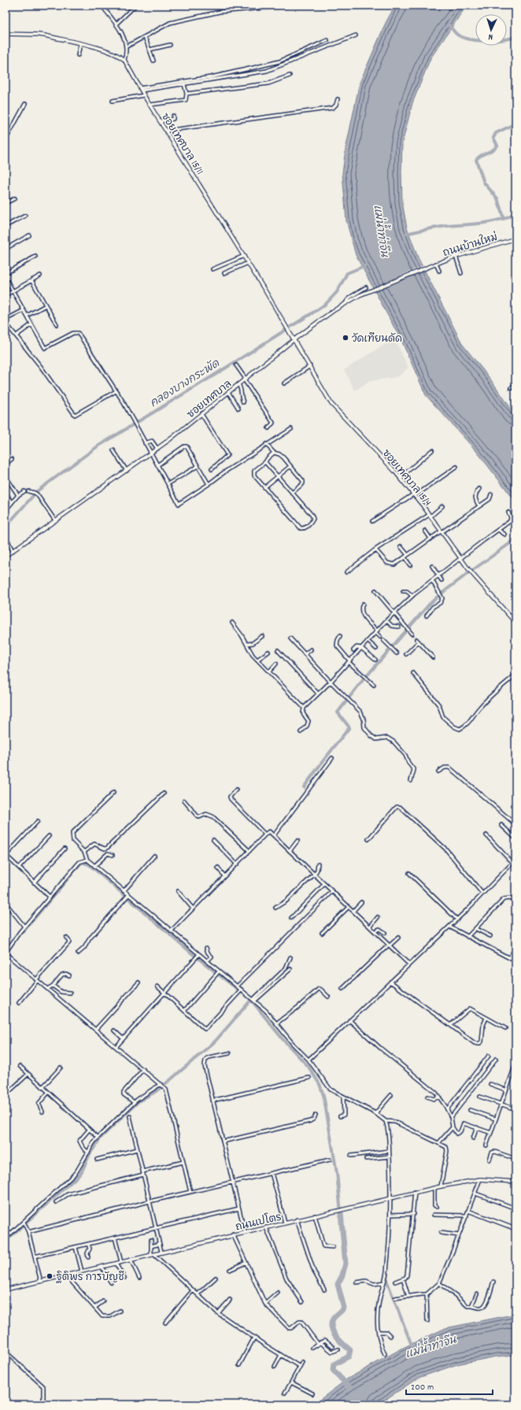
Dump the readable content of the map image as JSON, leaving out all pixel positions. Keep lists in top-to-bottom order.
{
  "streets": {
    "street": [
      "ซอยเทศบาล 15/11",
      "ถนนบ้านใหม่",
      "ซอยเทศบาล",
      "ซอยเทศบาล 15/4",
      "ถนนเปโตร"
    ]
  },
  "crossings": [
    ["ซอยเทศบาล 15/11", "ซอยเทศบาล"],
    ["ซอยเทศบาล 15/11", "ซอยเทศบาล 15/4"],
    ["ถนนบ้านใหม่", "ซอยเทศบาล"],
    ["ซอยเทศบาล", "ซอยเทศบาล 15/4"]
  ],
  "water": ["แม่น้ำท่าจีน", "คลองบางกระพัด"],
  "places": ["วัดเทียนดัด", "ฐิติพร การบัญชี"],
  "scale_bar": "200 m",
  "north": "bottom"
}
